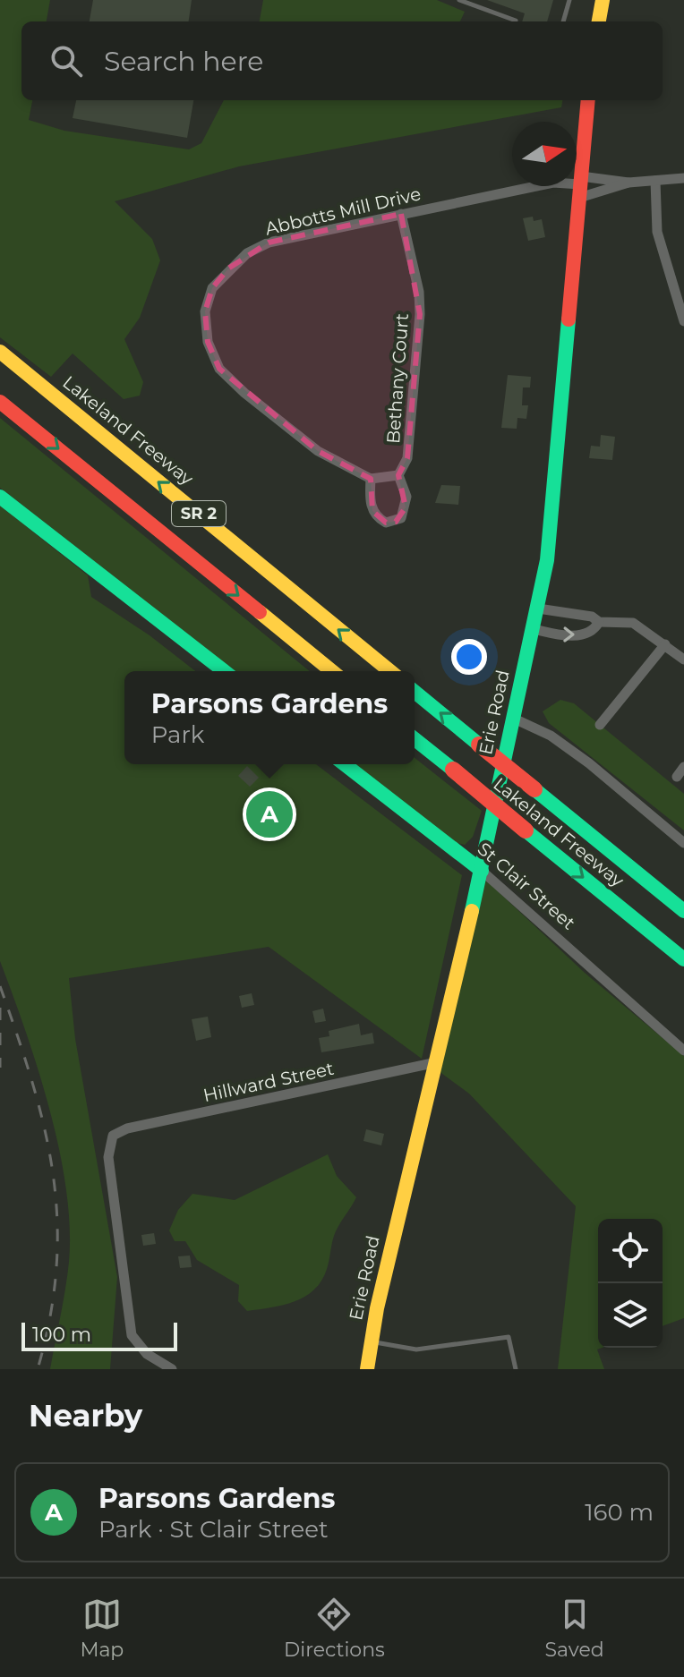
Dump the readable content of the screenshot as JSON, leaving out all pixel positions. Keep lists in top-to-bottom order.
{
  "streets": {
    "main road": [
      "Lakeland Freeway",
      "SR 2",
      "Erie Road",
      "St Clair Street"
    ],
    "street": ["Abbotts Mill Drive", "Bethany Court", "Hillward Street"]
  },
  "crossings": [
    ["Abbotts Mill Drive", "Bethany Court"],
    ["Abbotts Mill Drive", "Erie Road"],
    ["Erie Road", "St Clair Street"],
    ["Erie Road", "Hillward Street"]
  ],
  "scale_bar": "100 m",
  "north": "right",
  "page": {
    "search": "Search here",
    "popup": ["Parsons Gardens", "Park"],
    "pins": "A",
    "scale": "100 m",
    "heading": "Nearby",
    "list": [
      {
        "mark": "A",
        "name": "Parsons Gardens",
        "note": "Park · St Clair Street",
        "value": "160 m"
      }
    ],
    "nav": ["Map", "Directions", "Saved"]
  }
}
